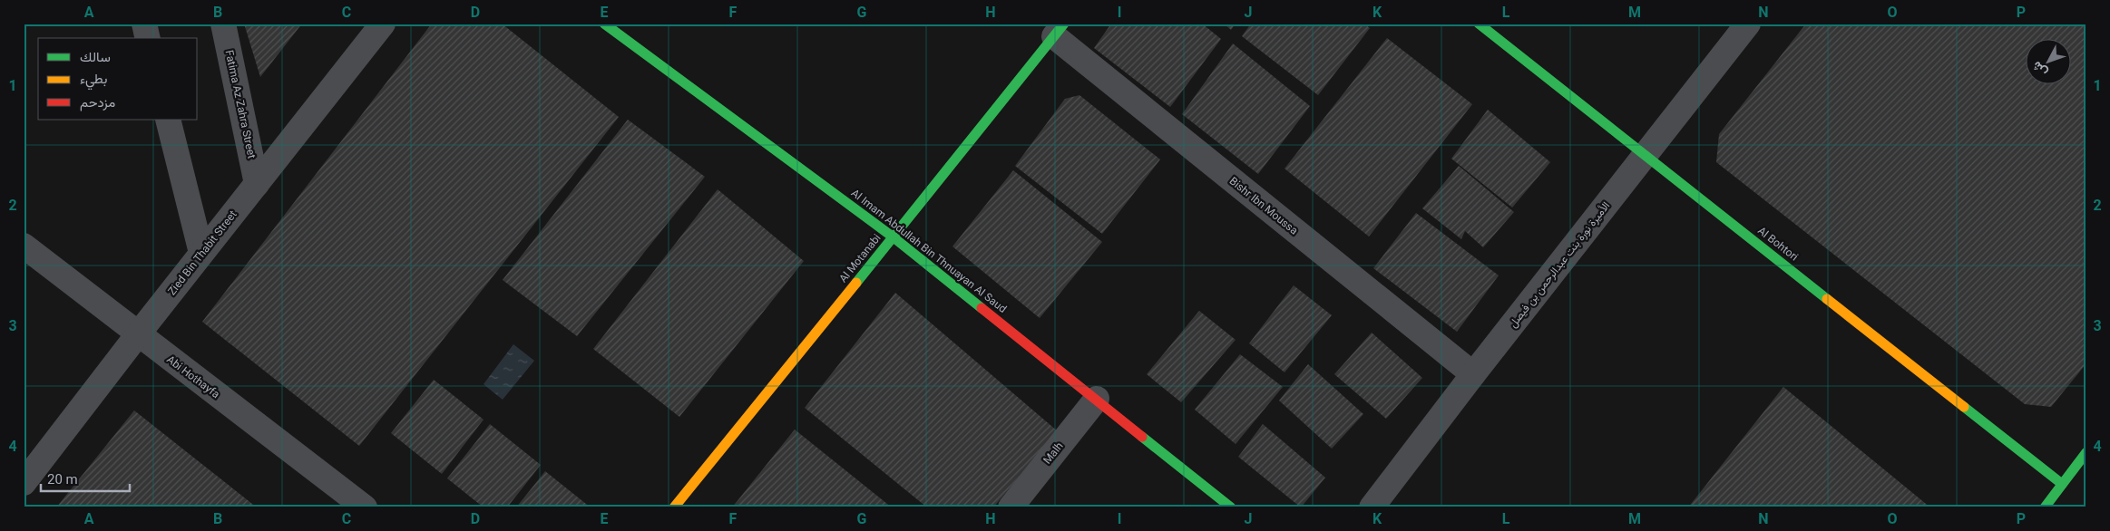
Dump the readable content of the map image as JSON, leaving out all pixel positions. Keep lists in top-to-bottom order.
{
  "streets": {
    "street": [
      "Fatima Az Zahra Street",
      "Bishr Ibn Moussa",
      "Al Bohtori",
      "Al Imam Abdullah Bin Thnuayan Al Saud",
      "Zied Bin Thabit Street",
      "Al Motanabi",
      "الأميرة نورة بنت عبدالرحمن بن فيصل",
      "Abi Hothayfa",
      "Malh"
    ]
  },
  "crossings": [
    ["Fatima Az Zahra Street", "Zied Bin Thabit Street"],
    ["Bishr Ibn Moussa", "Al Motanabi"],
    ["Bishr Ibn Moussa", "الأميرة نورة بنت عبدالرحمن بن فيصل"],
    ["Al Bohtori", "الأميرة نورة بنت عبدالرحمن بن فيصل"],
    ["Al Imam Abdullah Bin Thnuayan Al Saud", "Al Motanabi"],
    ["Al Imam Abdullah Bin Thnuayan Al Saud", "Malh"],
    ["Zied Bin Thabit Street", "Abi Hothayfa"]
  ],
  "legend": ["سالك", "بطيء", "مزدحم"],
  "scale_bar": "20 m",
  "north": "bottom left",
  "grid": {
    "columns": [
      "A",
      "B",
      "C",
      "D",
      "E",
      "F",
      "G",
      "H",
      "I",
      "J",
      "K",
      "L",
      "M",
      "N",
      "O",
      "P"
    ],
    "rows": [
      "1",
      "2",
      "3",
      "4"
    ]
  }
}
